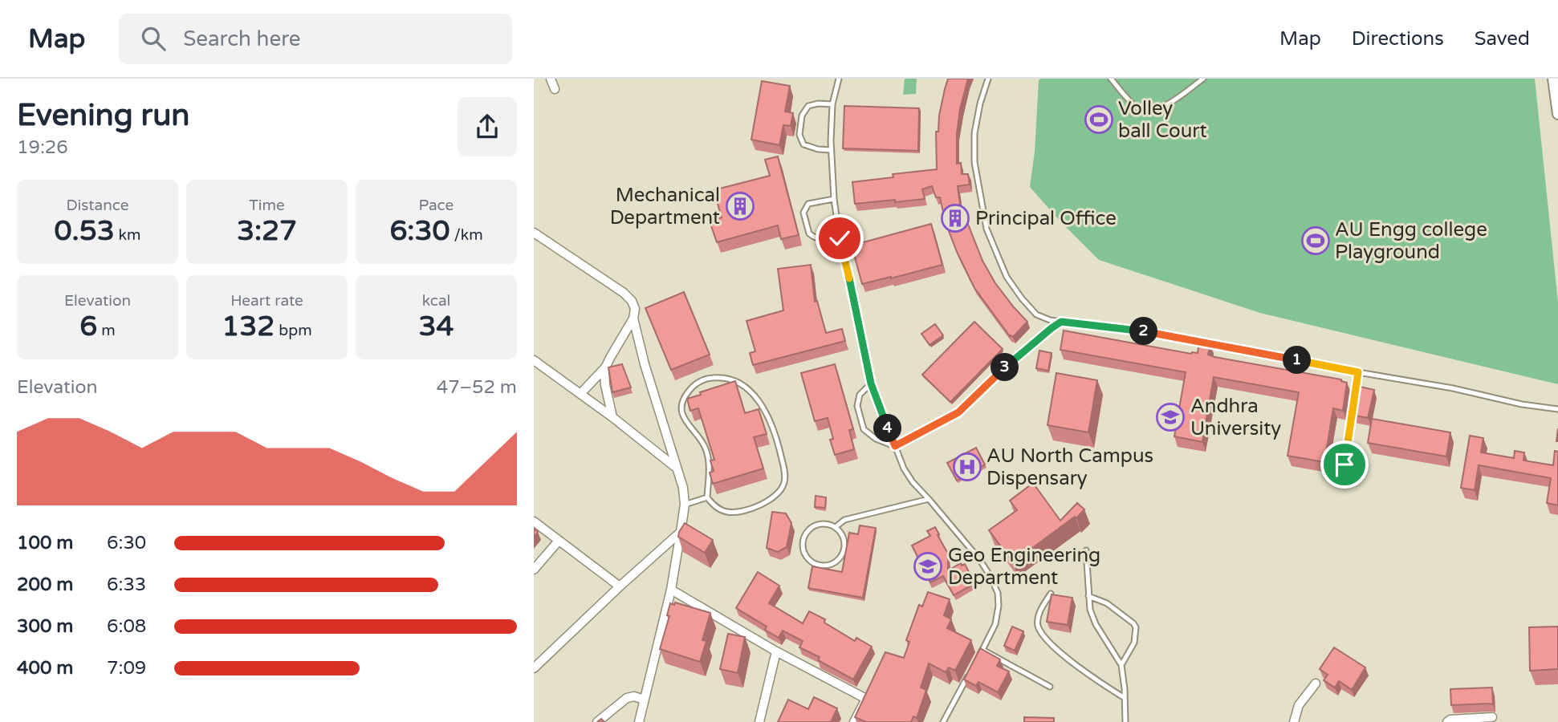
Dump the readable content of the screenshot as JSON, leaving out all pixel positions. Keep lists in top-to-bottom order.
{
  "places": {
    "sports": ["Volley ball Court", "AU Engg college Playground"],
    "building": ["Mechanical Department", "Principal Office"],
    "school or university": ["Andhra University", "Geo Engineering Department"],
    "hospital": ["AU North Campus Dispensary"]
  },
  "page": {
    "header": "Map",
    "search": "Search here",
    "nav": ["Map", "Directions", "Saved"],
    "heading": ["Evening run", "19:26"],
    "stats": [
      ["Distance", "0.53 km"],
      ["Time", "3:27"],
      ["Pace", "6:30 /km"],
      ["Elevation", "6 m"],
      ["Heart rate", "132 bpm"],
      ["kcal", "34"]
    ],
    "pins": [
      "2",
      "1",
      "3",
      "4"
    ],
    "chart": ["Elevation", "47–52 m"],
    "list": [
      {
        "name": "100 m",
        "note": "6:30"
      },
      {
        "name": "200 m",
        "note": "6:33"
      },
      {
        "name": "300 m",
        "note": "6:08"
      },
      {
        "name": "400 m",
        "note": "7:09"
      }
    ]
  }
}
